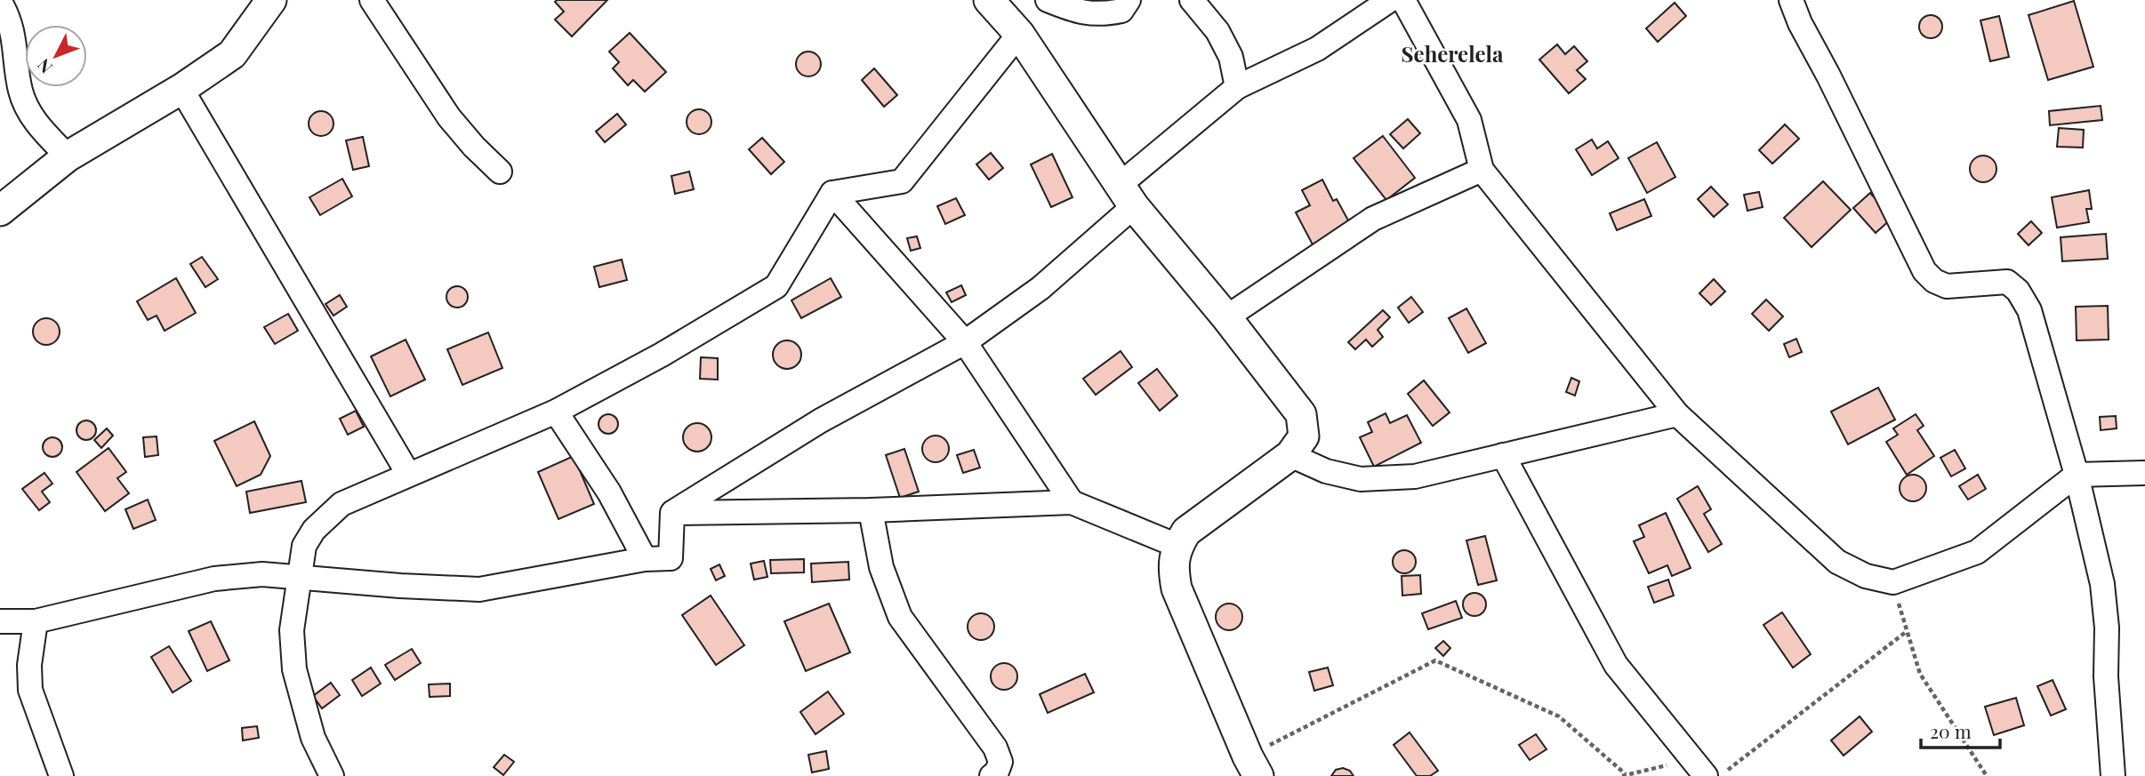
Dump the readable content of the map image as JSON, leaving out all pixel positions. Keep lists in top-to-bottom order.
{
  "districts": ["Seherelela"],
  "scale_bar": "20 m",
  "north": "bottom left"
}
